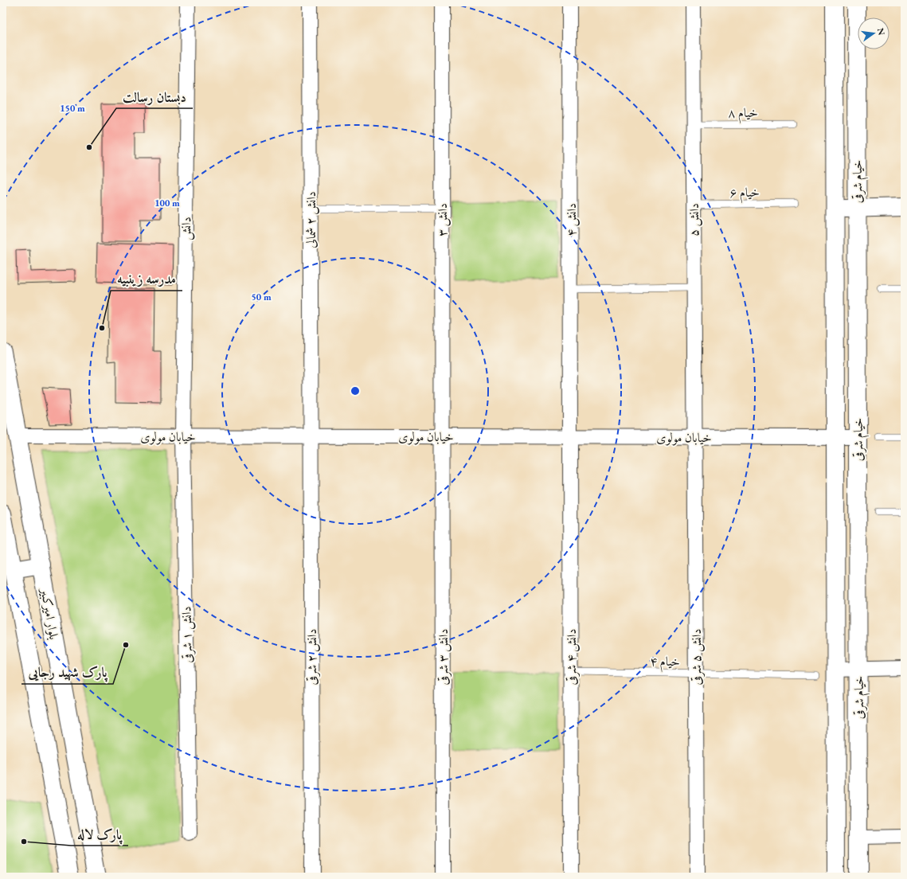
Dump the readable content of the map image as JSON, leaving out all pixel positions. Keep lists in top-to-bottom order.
{
  "streets": {
    "street": [
      "خیام شرقی",
      "دانش ۲ شمالی",
      "دانش ۳",
      "دانش ۴",
      "دانش ۵",
      "دانش",
      "خیابان مولوی",
      "بلوار امیرکبیر",
      "دانش ۱ شرقی",
      "دانش ۲ شرقی",
      "دانش ۳ شرقی",
      "دانش ۴ شرقی",
      "دانش ۵ شرقی"
    ],
    "lane": ["خیام ۸", "خیام ۶", "خیام ۴"]
  },
  "crossings": [
    ["خیام ۸", "دانش ۵"],
    ["خیام شرقی", "خیابان مولوی"],
    ["خیام ۶", "دانش ۵"],
    ["دانش ۲ شمالی", "خیابان مولوی"],
    ["دانش ۲ شمالی", "دانش ۲ شرقی"],
    ["دانش ۳", "خیابان مولوی"],
    ["دانش ۳", "دانش ۳ شرقی"],
    ["دانش ۴", "خیابان مولوی"],
    ["دانش ۴", "دانش ۴ شرقی"],
    ["دانش ۵", "خیابان مولوی"],
    ["دانش ۵", "دانش ۵ شرقی"],
    ["دانش", "خیابان مولوی"],
    ["دانش", "دانش ۱ شرقی"],
    ["خیابان مولوی", "بلوار امیرکبیر"],
    ["خیابان مولوی", "دانش ۱ شرقی"],
    ["خیابان مولوی", "دانش ۲ شرقی"],
    ["خیابان مولوی", "دانش ۳ شرقی"],
    ["خیابان مولوی", "دانش ۴ شرقی"],
    ["خیابان مولوی", "دانش ۵ شرقی"],
    ["دانش ۴ شرقی", "خیام ۴"],
    ["دانش ۵ شرقی", "خیام ۴"]
  ],
  "places": [
    "دبستان رسالت",
    "مدرسه زینبیه",
    "پارک شهید رجایی",
    "پارک لاله"
  ],
  "north": "right",
  "rings": ["150 m", "100 m", "50 m"]
}
